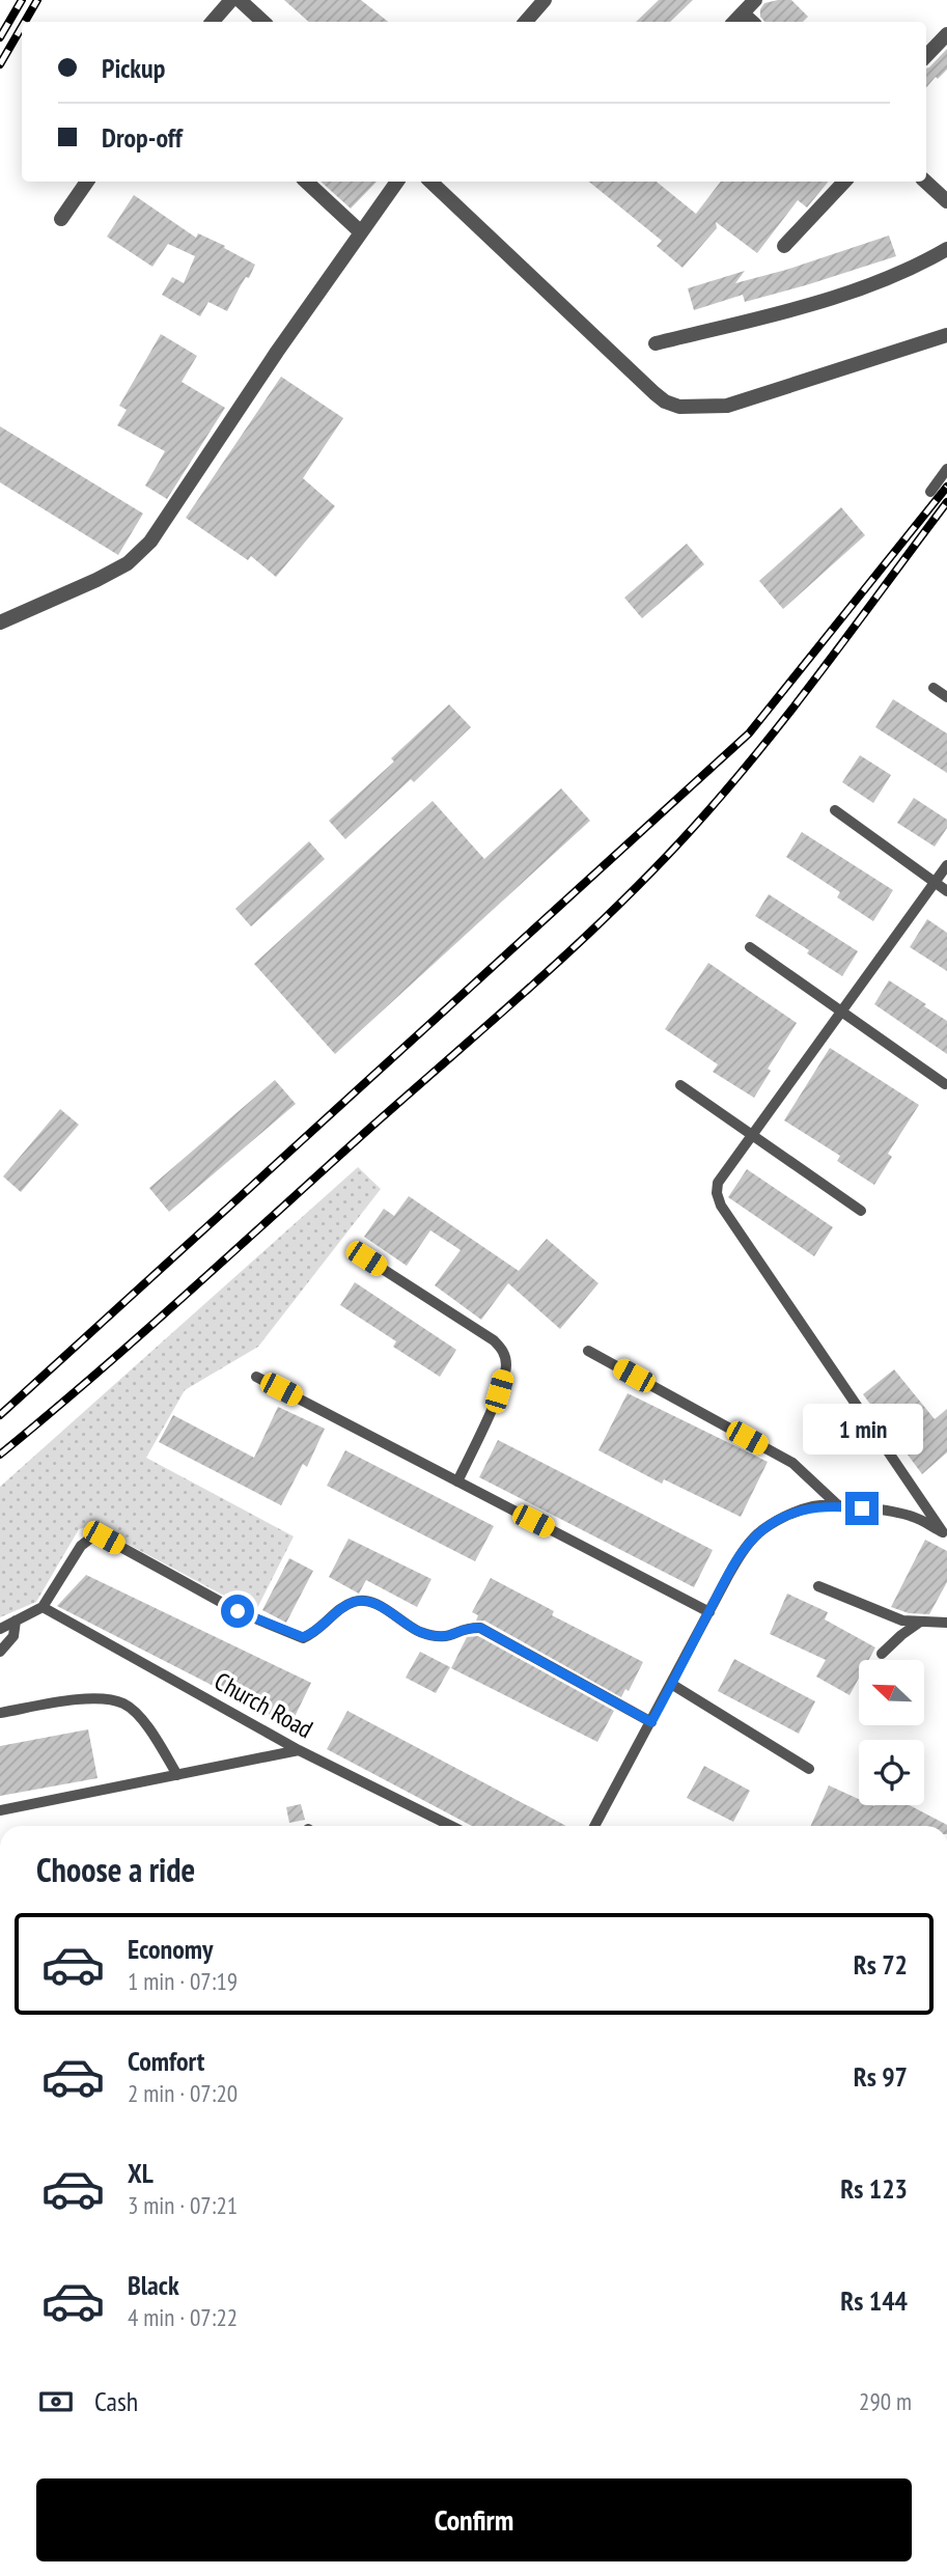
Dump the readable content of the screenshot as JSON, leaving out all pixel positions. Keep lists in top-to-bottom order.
{
  "streets": {
    "lane": ["Church Road"]
  },
  "north": "top left",
  "page": {
    "banner": ["Pickup", "Drop-off"],
    "bubble": "1 min",
    "heading": "Choose a ride",
    "list": [
      {
        "name": "Economy",
        "note": "1 min · 07:19",
        "value": "Rs 72"
      },
      {
        "name": "Comfort",
        "note": "2 min · 07:20",
        "value": "Rs 97"
      },
      {
        "name": "XL",
        "note": "3 min · 07:21",
        "value": "Rs 123"
      },
      {
        "name": "Black",
        "note": "4 min · 07:22",
        "value": "Rs 144"
      }
    ],
    "pay": ["Cash", "290 m"],
    "buttons": "Confirm"
  }
}
